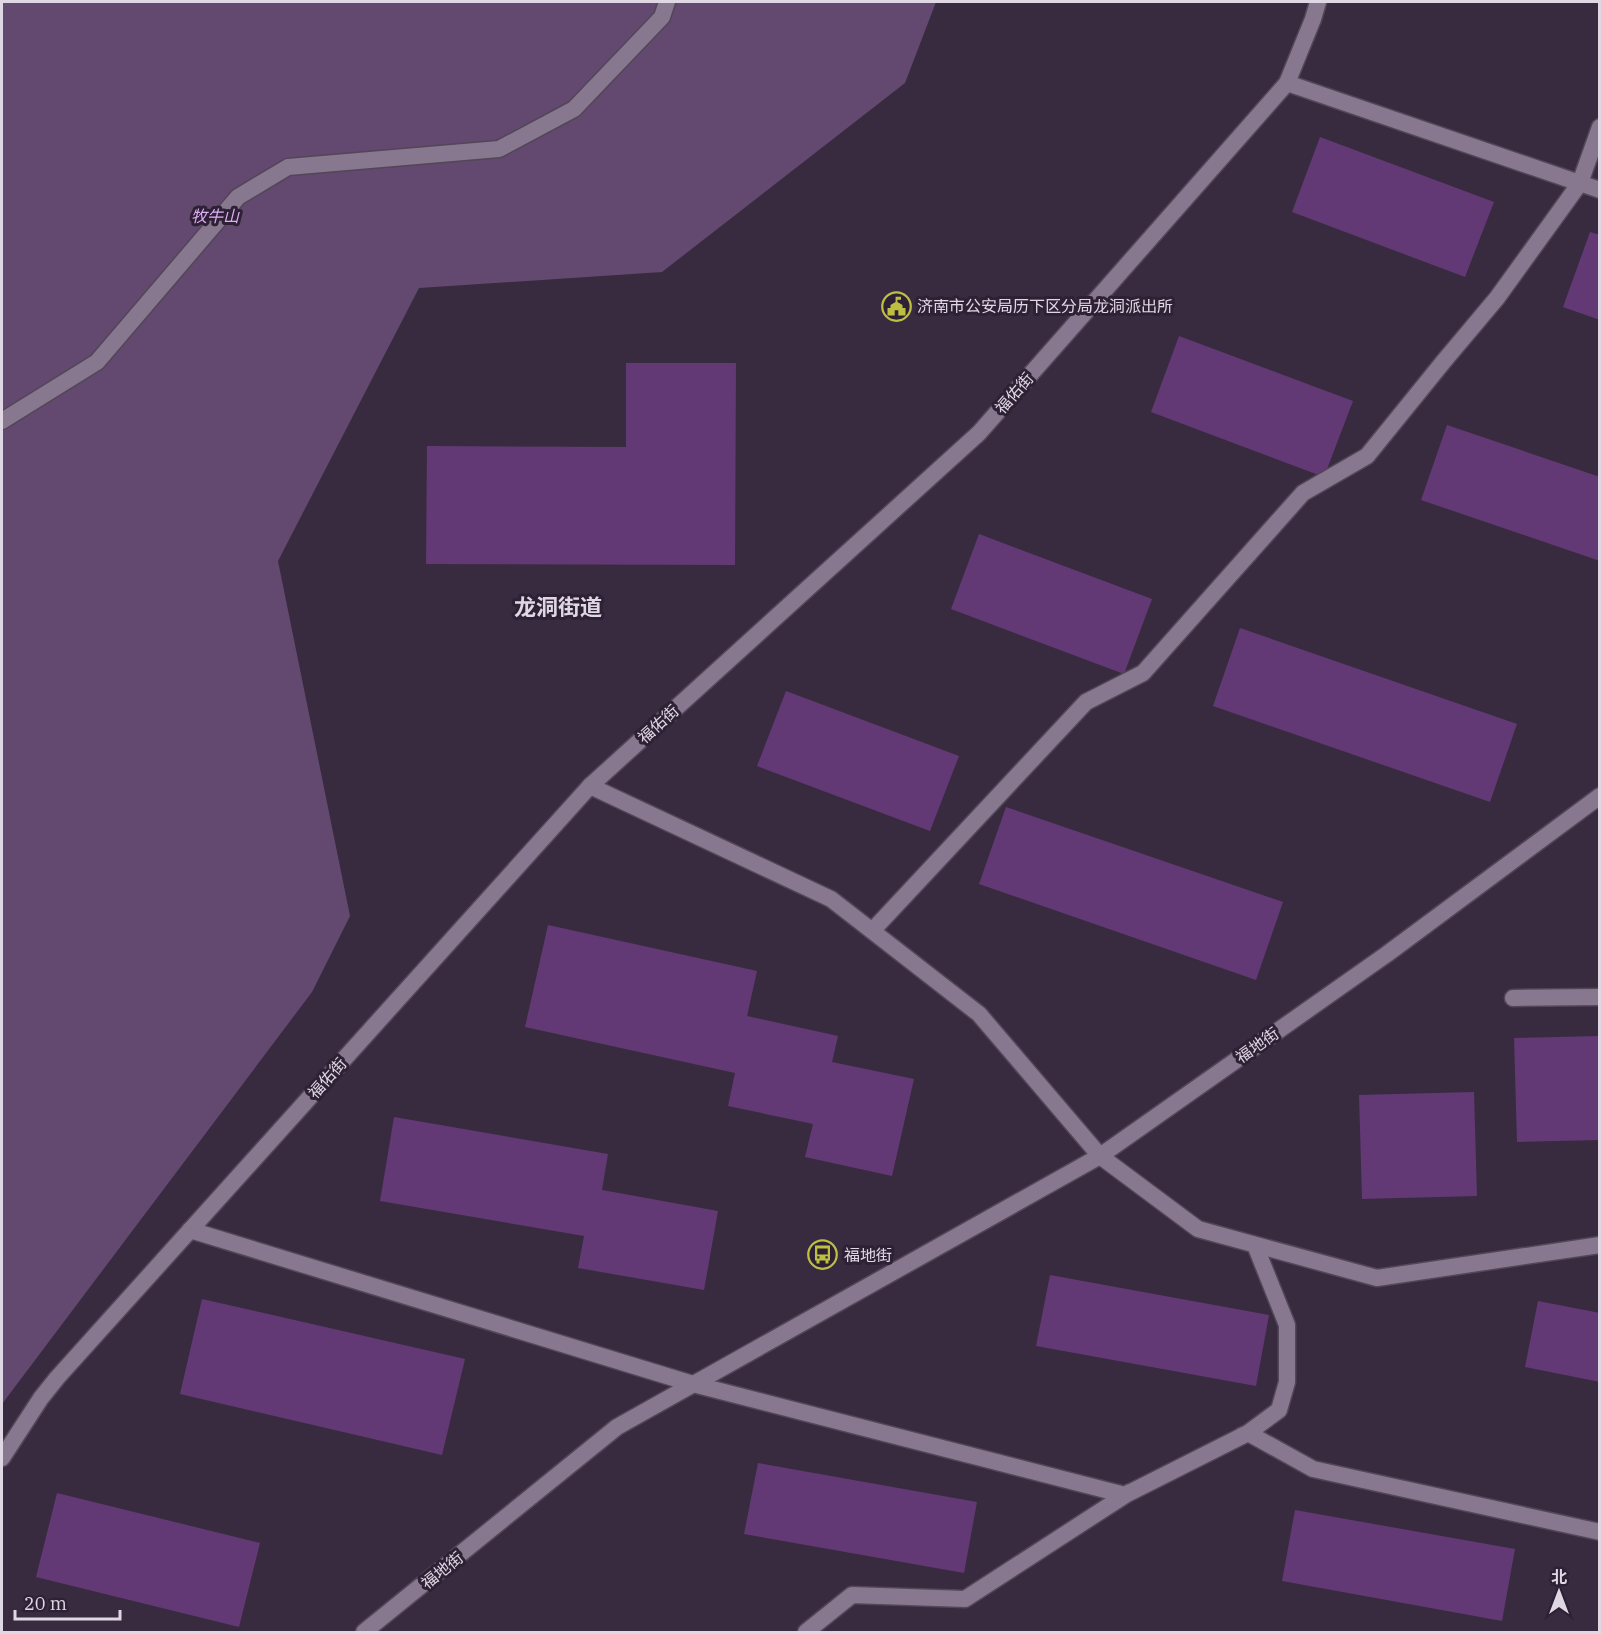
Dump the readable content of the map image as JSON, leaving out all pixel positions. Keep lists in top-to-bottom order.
{
  "streets": {
    "street": ["福佑街", "福地街"]
  },
  "districts": ["龙洞街道"],
  "parks": ["牧牛山"],
  "places": {
    "public building": ["济南市公安局历下区分局龙洞派出所"],
    "bus stop": ["福地街"]
  },
  "scale_bar": "20 m",
  "north": "top"
}
